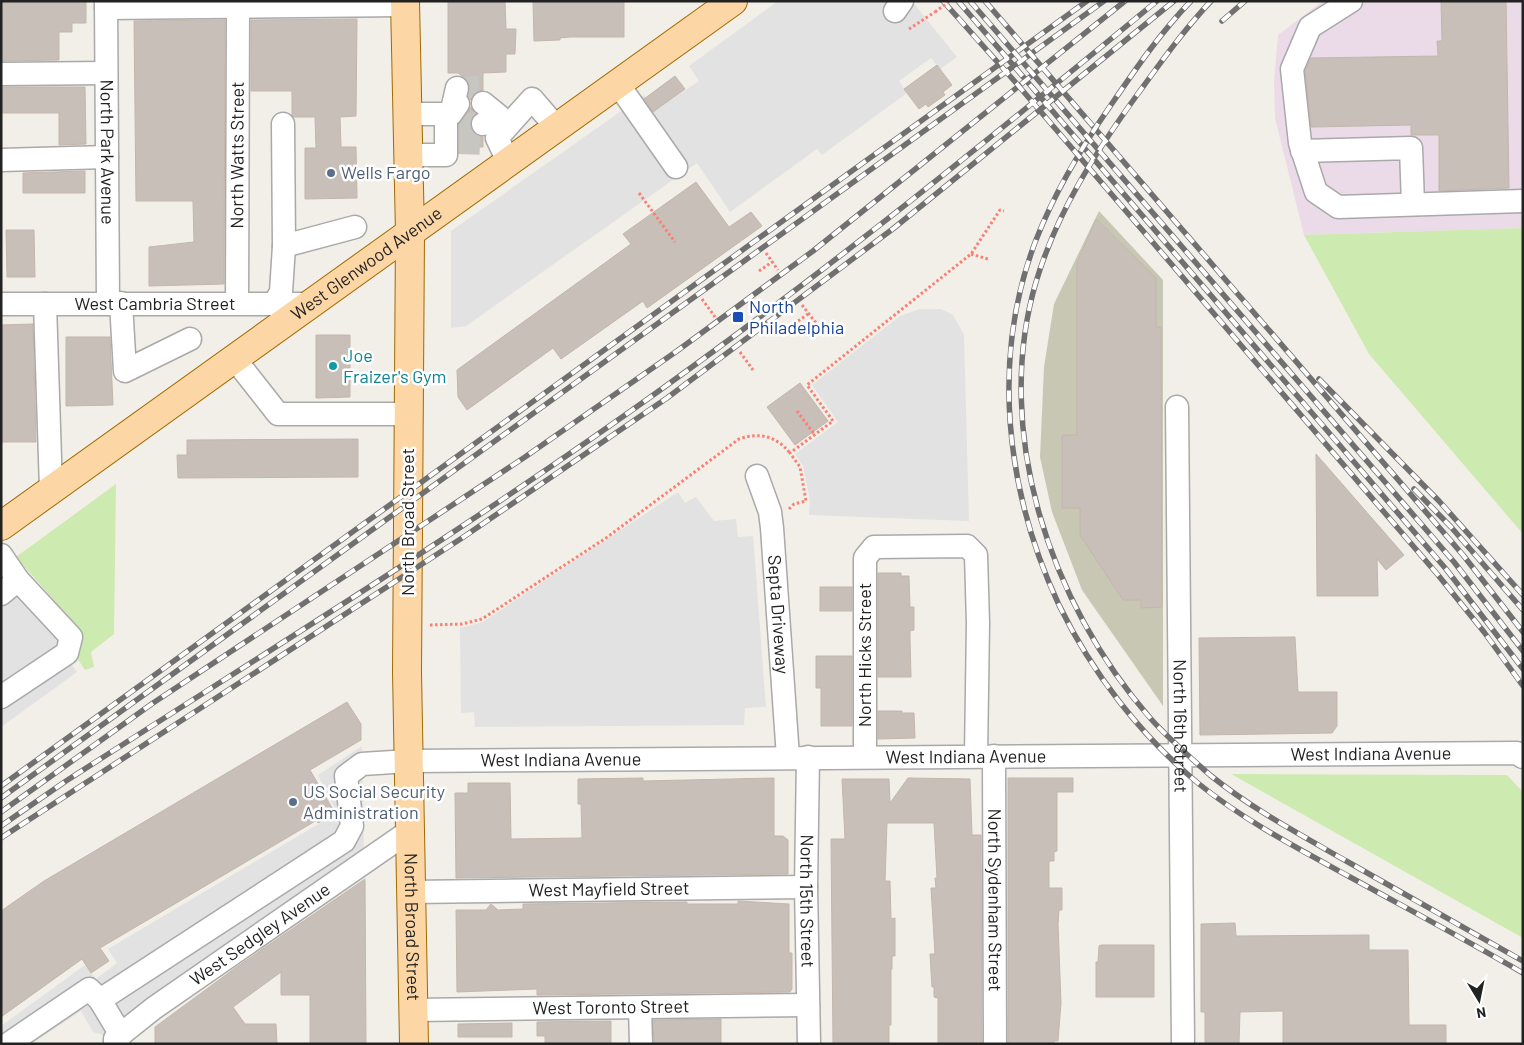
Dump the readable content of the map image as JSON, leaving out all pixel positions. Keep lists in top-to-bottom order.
{
  "streets": {
    "main road": ["West Glenwood Avenue", "North Broad Street"],
    "street": [
      "North Park Avenue",
      "North Watts Street",
      "West Cambria Street",
      "Septa Driveway",
      "North Hicks Street",
      "North 16th Street",
      "West Indiana Avenue",
      "West Mayfield Street",
      "North 15th Street",
      "North Sydenham Street",
      "West Sedgley Avenue",
      "West Toronto Street"
    ]
  },
  "crossings": [
    ["North Park Avenue", "West Cambria Street"],
    ["North Watts Street", "West Cambria Street"],
    ["West Glenwood Avenue", "West Cambria Street"],
    ["West Glenwood Avenue", "North Broad Street"],
    ["North Broad Street", "West Indiana Avenue"],
    ["North Broad Street", "West Mayfield Street"],
    ["North Broad Street", "West Sedgley Avenue"],
    ["North Broad Street", "West Toronto Street"],
    ["Septa Driveway", "West Indiana Avenue"],
    ["Septa Driveway", "North 15th Street"],
    ["North Hicks Street", "West Indiana Avenue"],
    ["North Hicks Street", "North Sydenham Street"],
    ["North 16th Street", "West Indiana Avenue"],
    ["West Indiana Avenue", "North 15th Street"],
    ["West Indiana Avenue", "North Sydenham Street"],
    ["West Mayfield Street", "North 15th Street"],
    ["North 15th Street", "West Toronto Street"]
  ],
  "places": {
    "other": ["Wells Fargo", "Joe Fraizer's Gym", "US Social Security Administration"],
    "transit": ["North Philadelphia"]
  },
  "north": "bottom"
}
